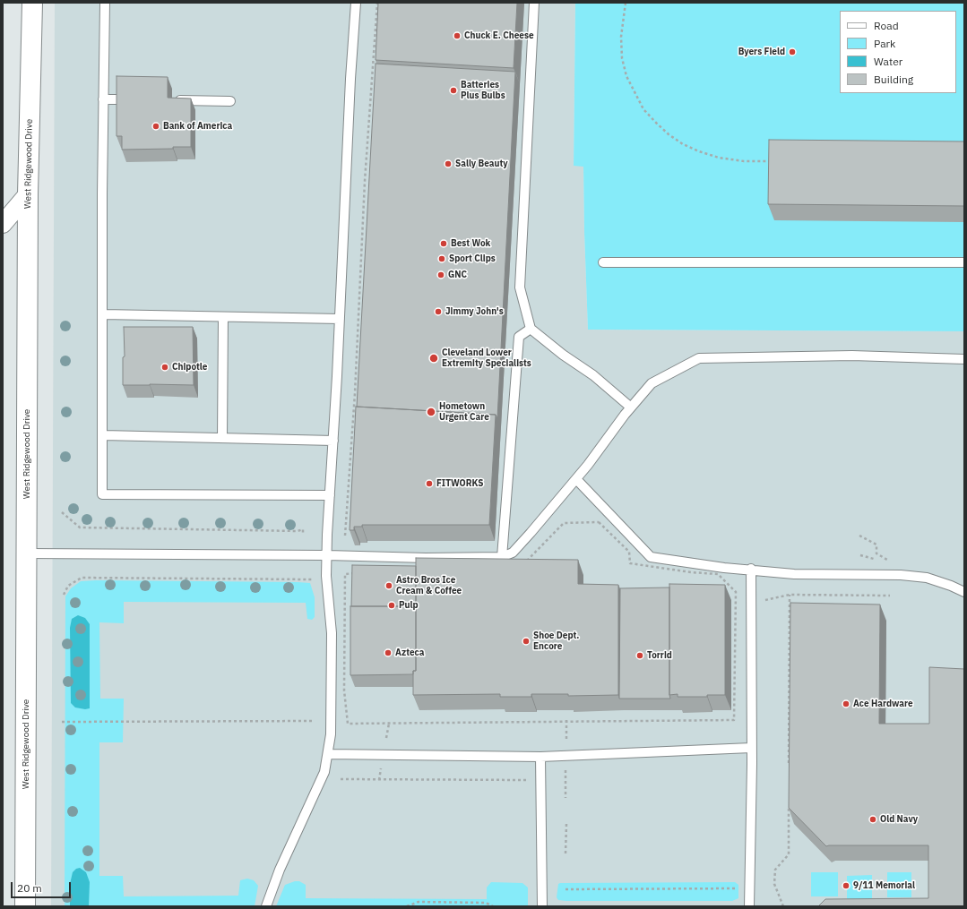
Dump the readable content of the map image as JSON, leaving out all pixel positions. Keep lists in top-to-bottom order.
{
  "streets": {
    "main road": ["West Ridgewood Drive"]
  },
  "places": [
    "Chuck E. Cheese",
    "Byers Field",
    "Batteries Plus Bulbs",
    "Bank of America",
    "Sally Beauty",
    "Best Wok",
    "Sport Clips",
    "GNC",
    "Jimmy John's",
    "Cleveland Lower Extremity Specialists",
    "Chipotle",
    "Hometown Urgent Care",
    "FITWORKS",
    "Astro Bros Ice Cream & Coffee",
    "Pulp",
    "Shoe Dept. Encore",
    "Azteca",
    "Torrid",
    "Ace Hardware",
    "Old Navy",
    "9/11 Memorial"
  ],
  "legend": [
    "Road",
    "Park",
    "Water",
    "Building"
  ],
  "scale_bar": "20 m"
}
